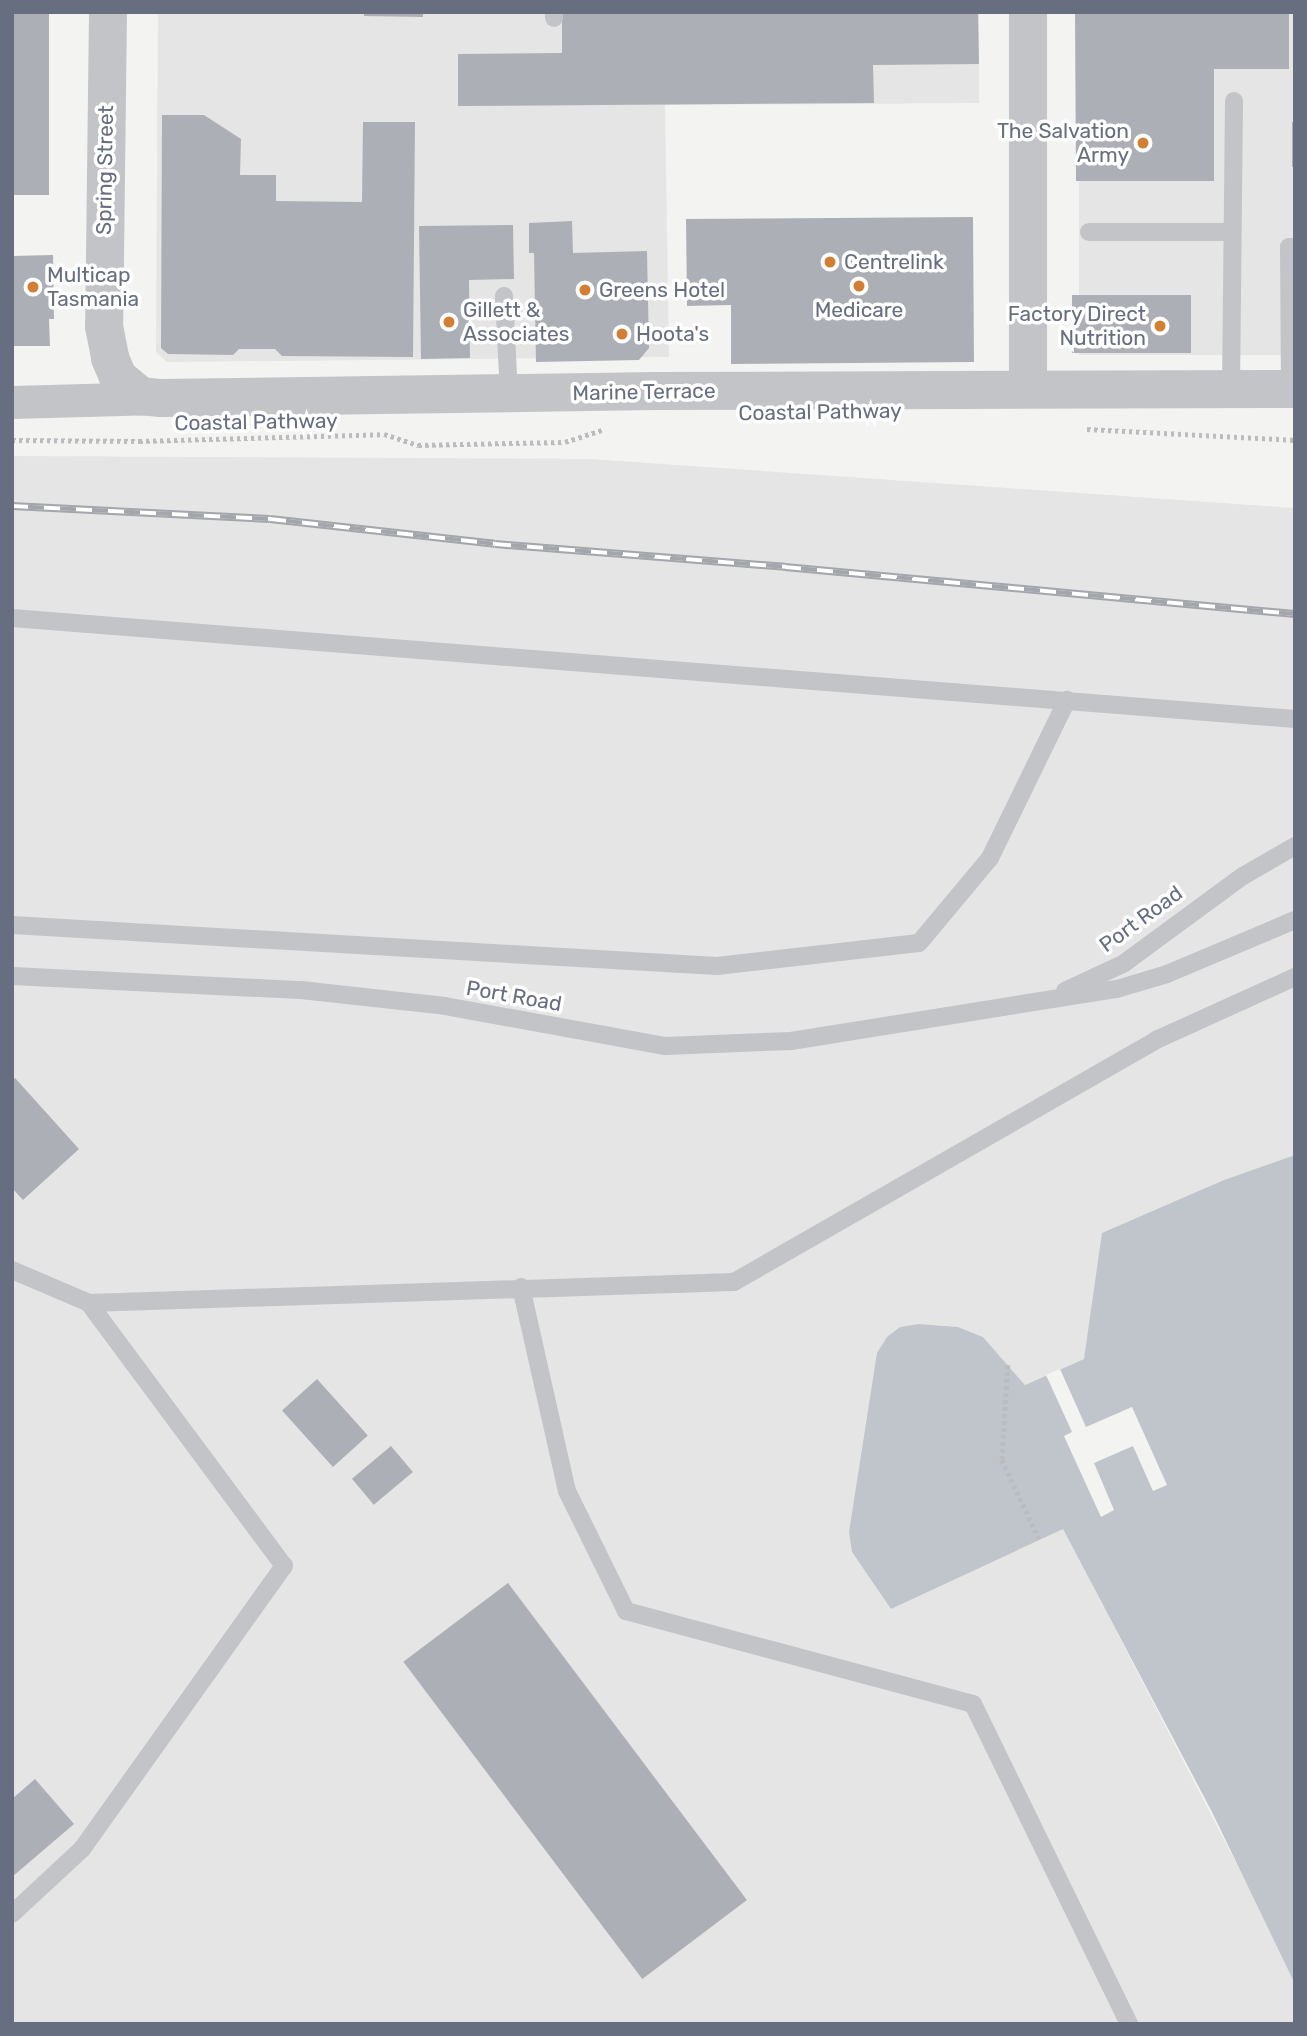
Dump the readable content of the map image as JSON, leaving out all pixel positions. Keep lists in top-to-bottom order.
{
  "streets": {
    "street": ["Spring Street", "Marine Terrace"],
    "lane": ["Port Road"],
    "path": ["Coastal Pathway"]
  },
  "crossings": [
    ["Spring Street", "Marine Terrace"]
  ],
  "places": [
    "The Salvation Army",
    "Centrelink",
    "Medicare",
    "Multicap Tasmania",
    "Greens Hotel",
    "Gillett & Associates",
    "Factory Direct Nutrition",
    "Hoota's"
  ]
}
